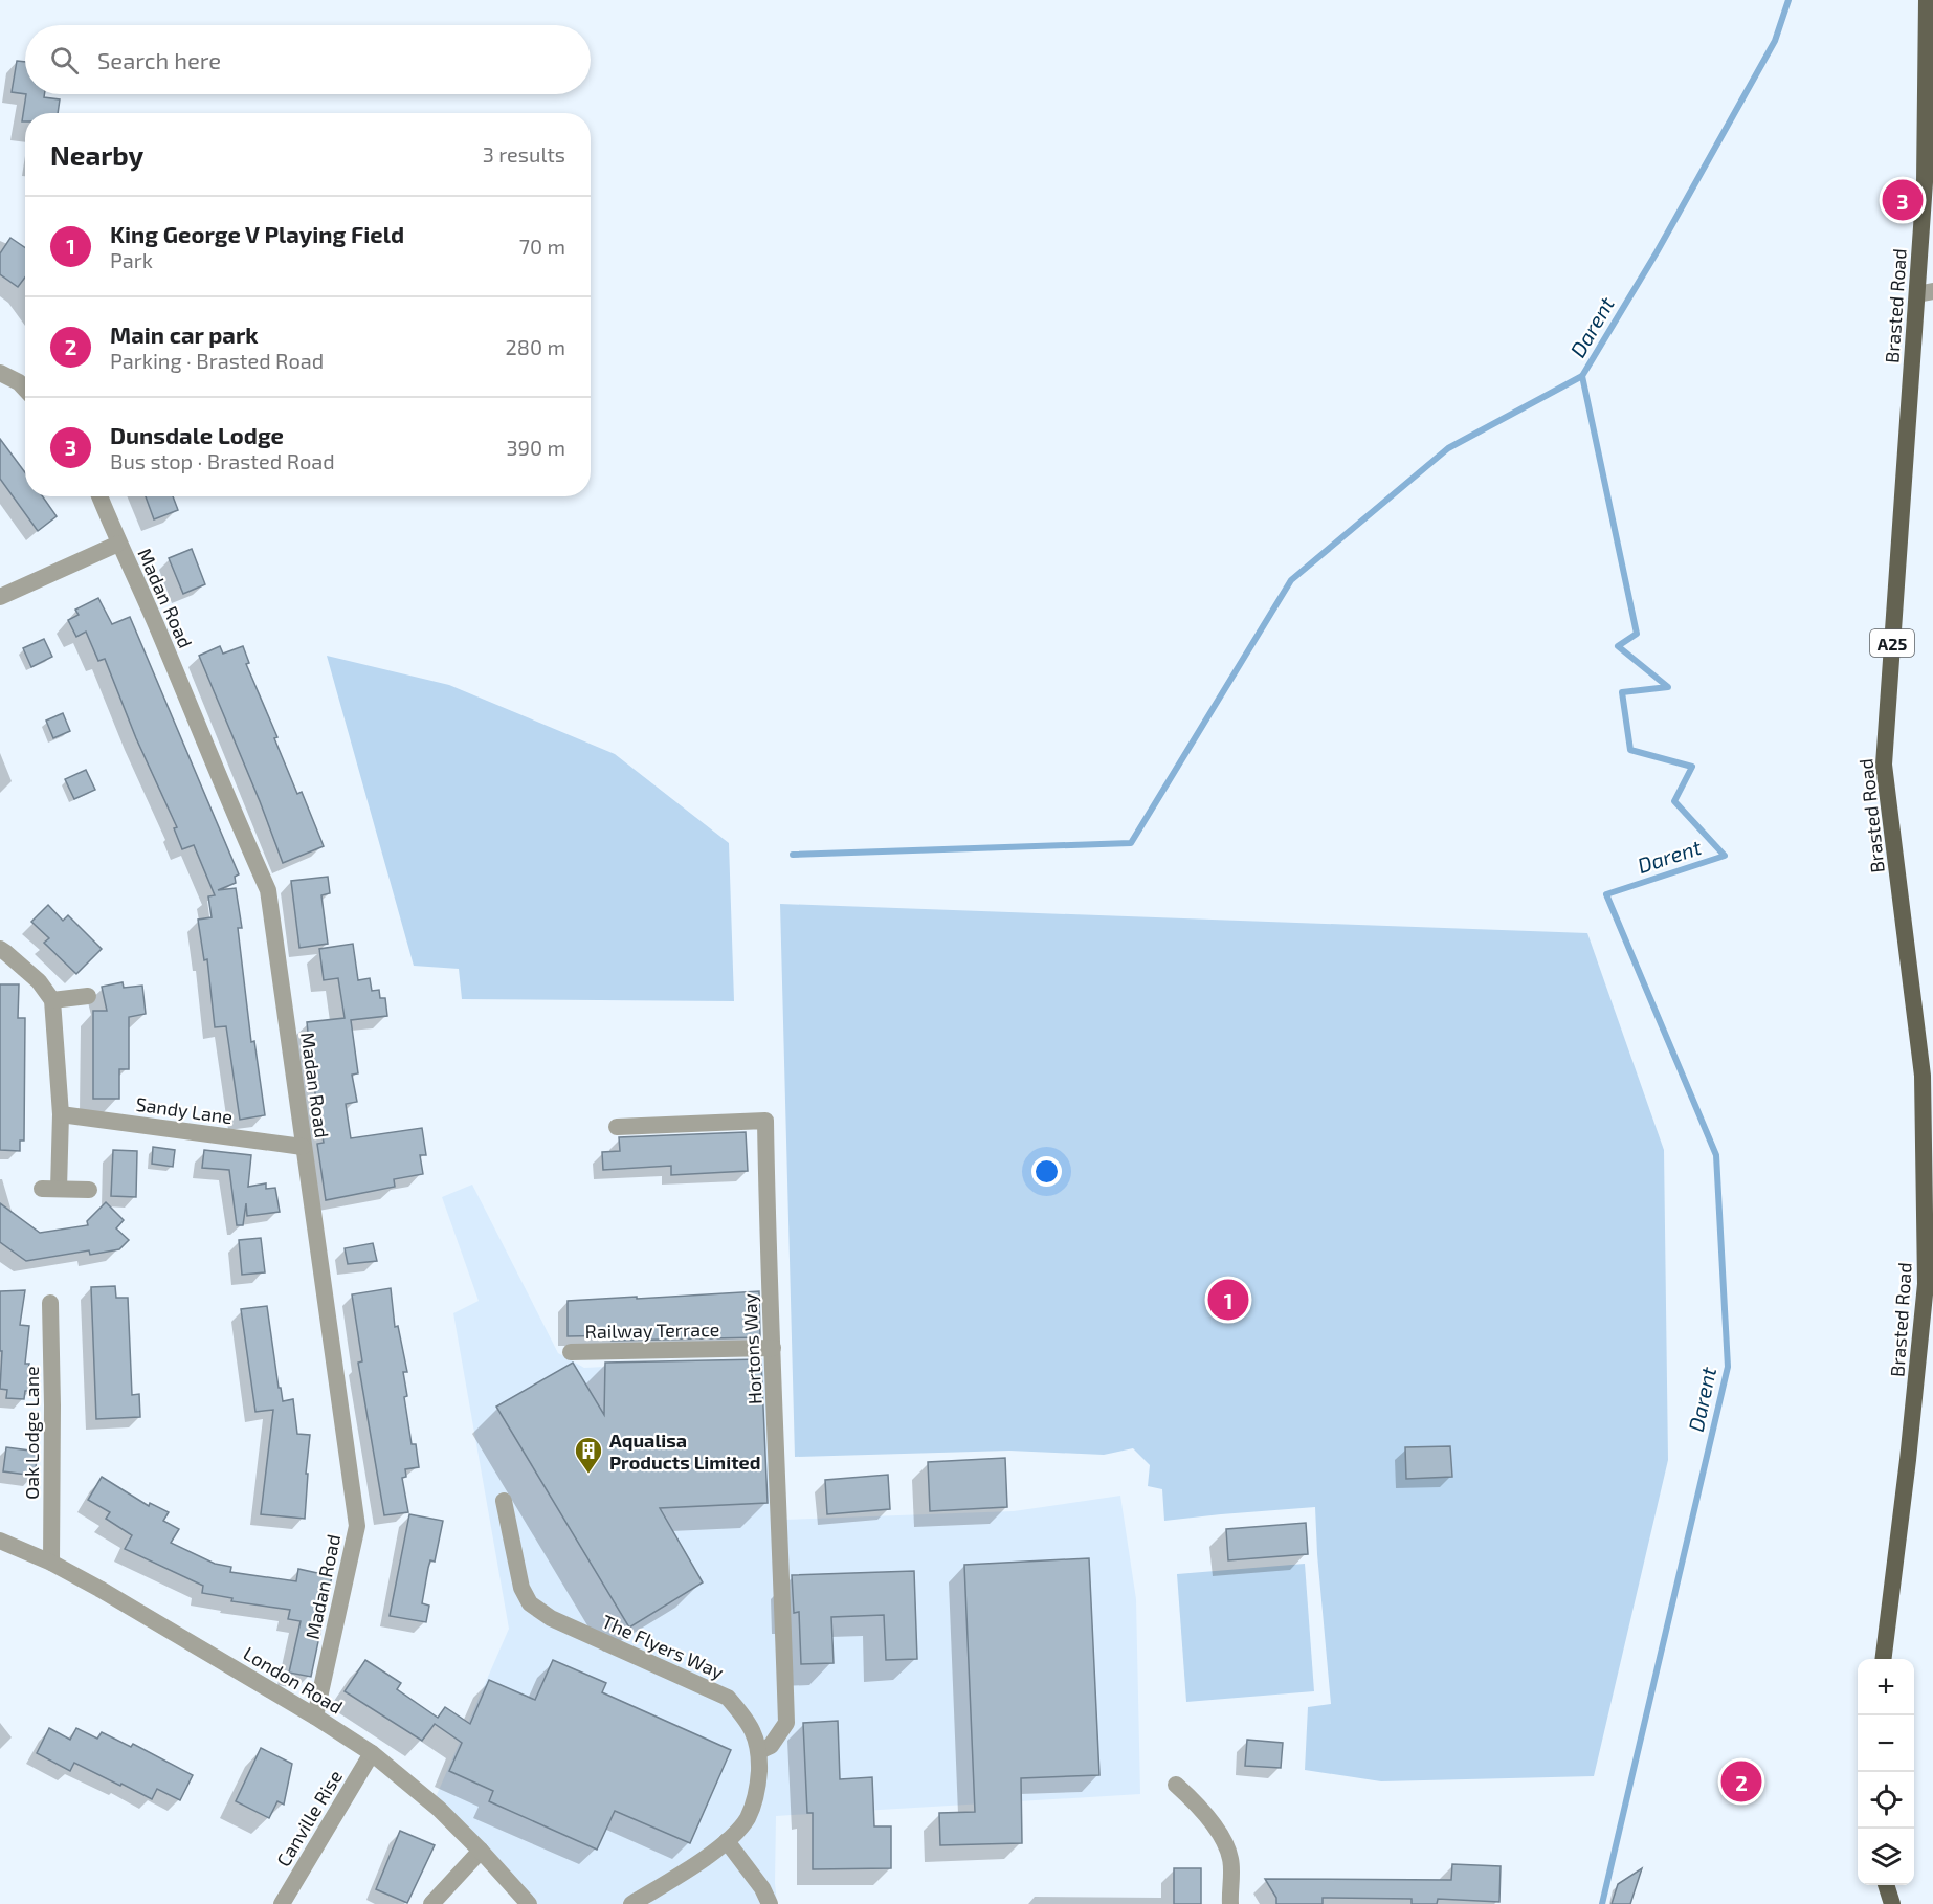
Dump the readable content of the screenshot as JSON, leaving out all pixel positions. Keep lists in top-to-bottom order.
{
  "streets": {
    "main road": ["Brasted Road", "A25"],
    "street": [
      "Madan Road",
      "Sandy Lane",
      "Railway Terrace",
      "Hortons Way",
      "Oak Lodge Lane",
      "The Flyers Way",
      "London Road",
      "Canville Rise"
    ]
  },
  "crossings": [
    ["Madan Road", "Sandy Lane"],
    ["Madan Road", "London Road"],
    ["Railway Terrace", "Hortons Way"],
    ["Hortons Way", "The Flyers Way"],
    ["Oak Lodge Lane", "London Road"],
    ["London Road", "Canville Rise"]
  ],
  "water": ["Darent"],
  "places": {
    "building": ["Aqualisa Products Limited"]
  },
  "page": {
    "search": "Search here",
    "heading": ["Nearby", "3 results"],
    "pins": ["3", "1", "2"],
    "list": [
      {
        "mark": "1",
        "name": "King George V Playing Field",
        "note": "Park",
        "value": "70 m"
      },
      {
        "mark": "2",
        "name": "Main car park",
        "note": "Parking · Brasted Road",
        "value": "280 m"
      },
      {
        "mark": "3",
        "name": "Dunsdale Lodge",
        "note": "Bus stop · Brasted Road",
        "value": "390 m"
      }
    ],
    "map_buttons": ["+", "−"]
  }
}
